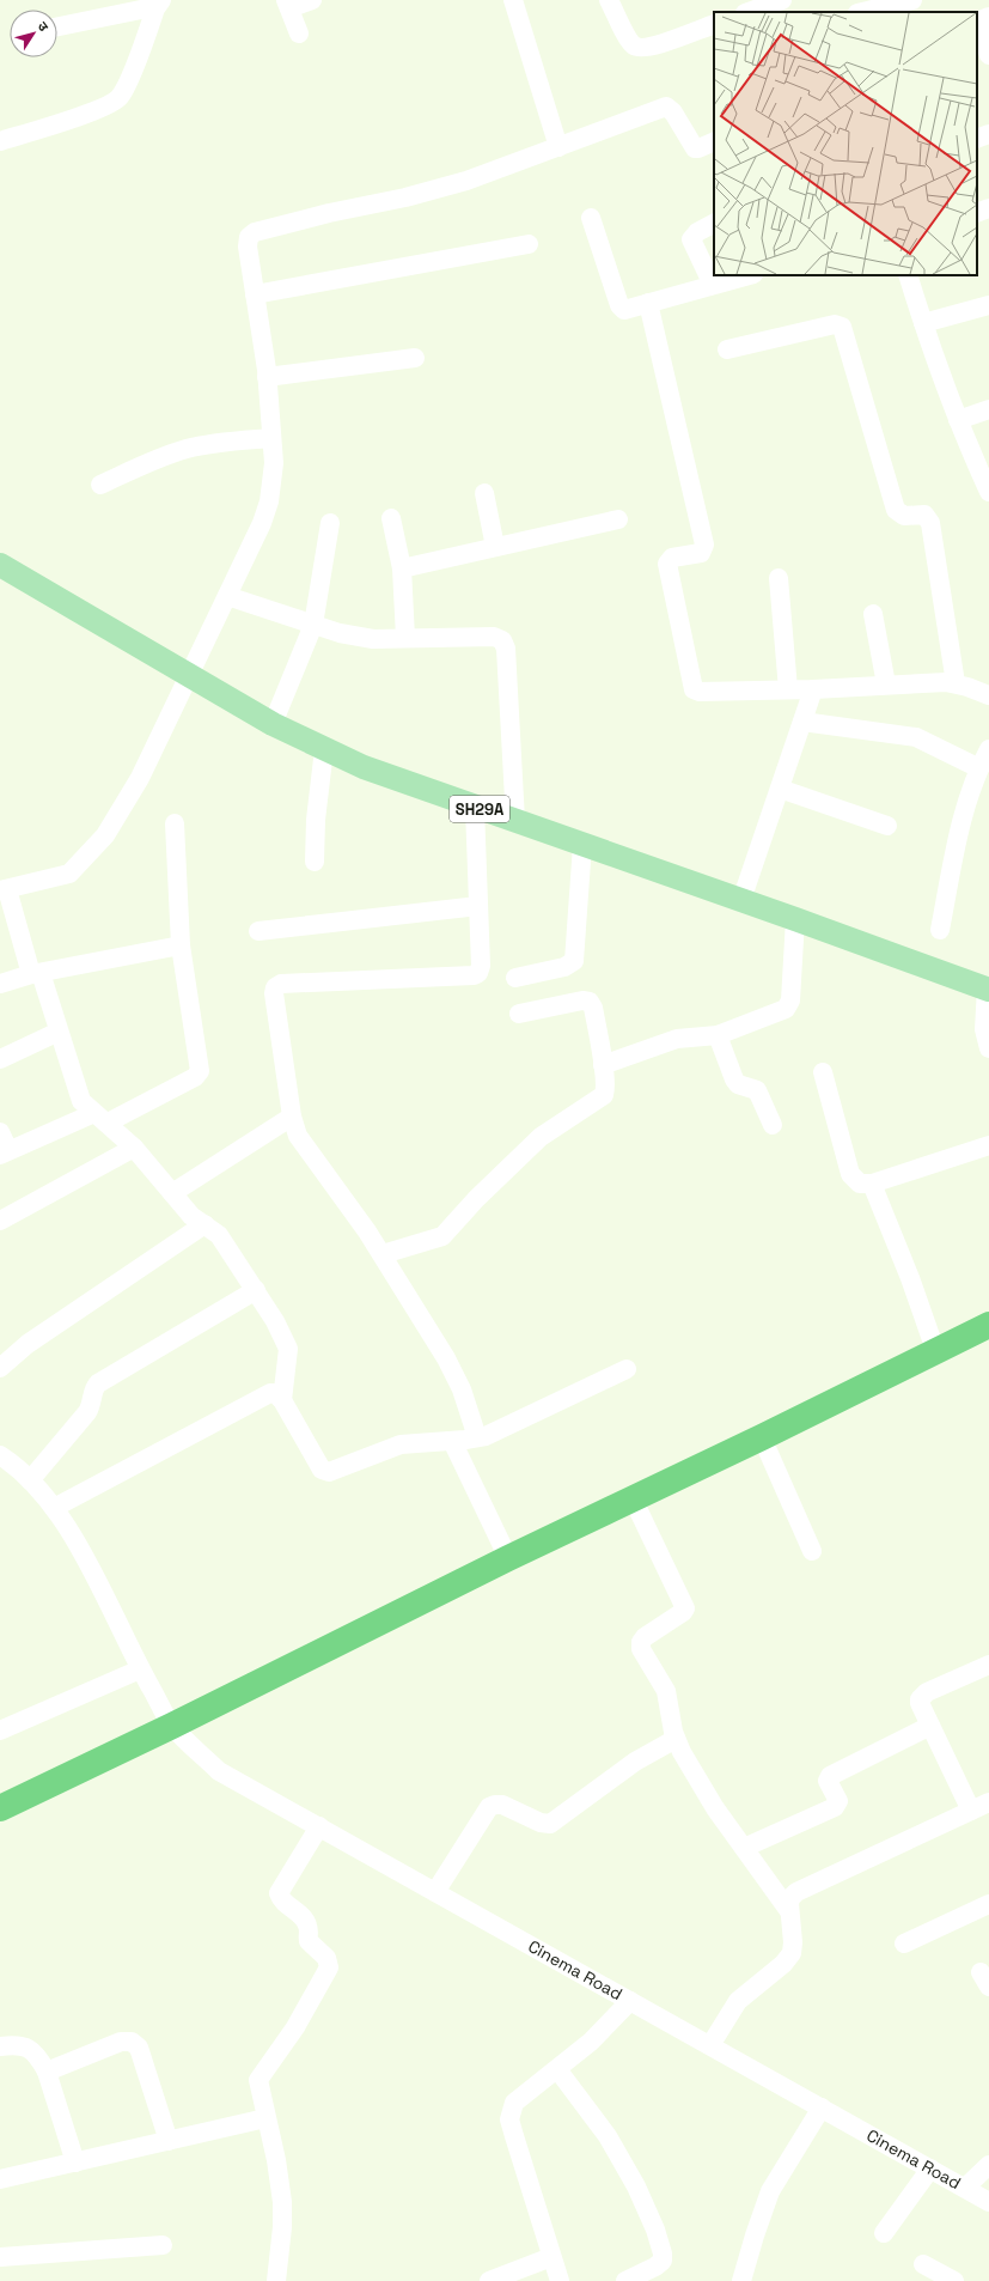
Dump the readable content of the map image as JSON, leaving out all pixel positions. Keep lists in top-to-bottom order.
{
  "streets": {
    "main road": ["SH29A"],
    "street": ["Cinema Road"]
  },
  "north": "top right"
}
